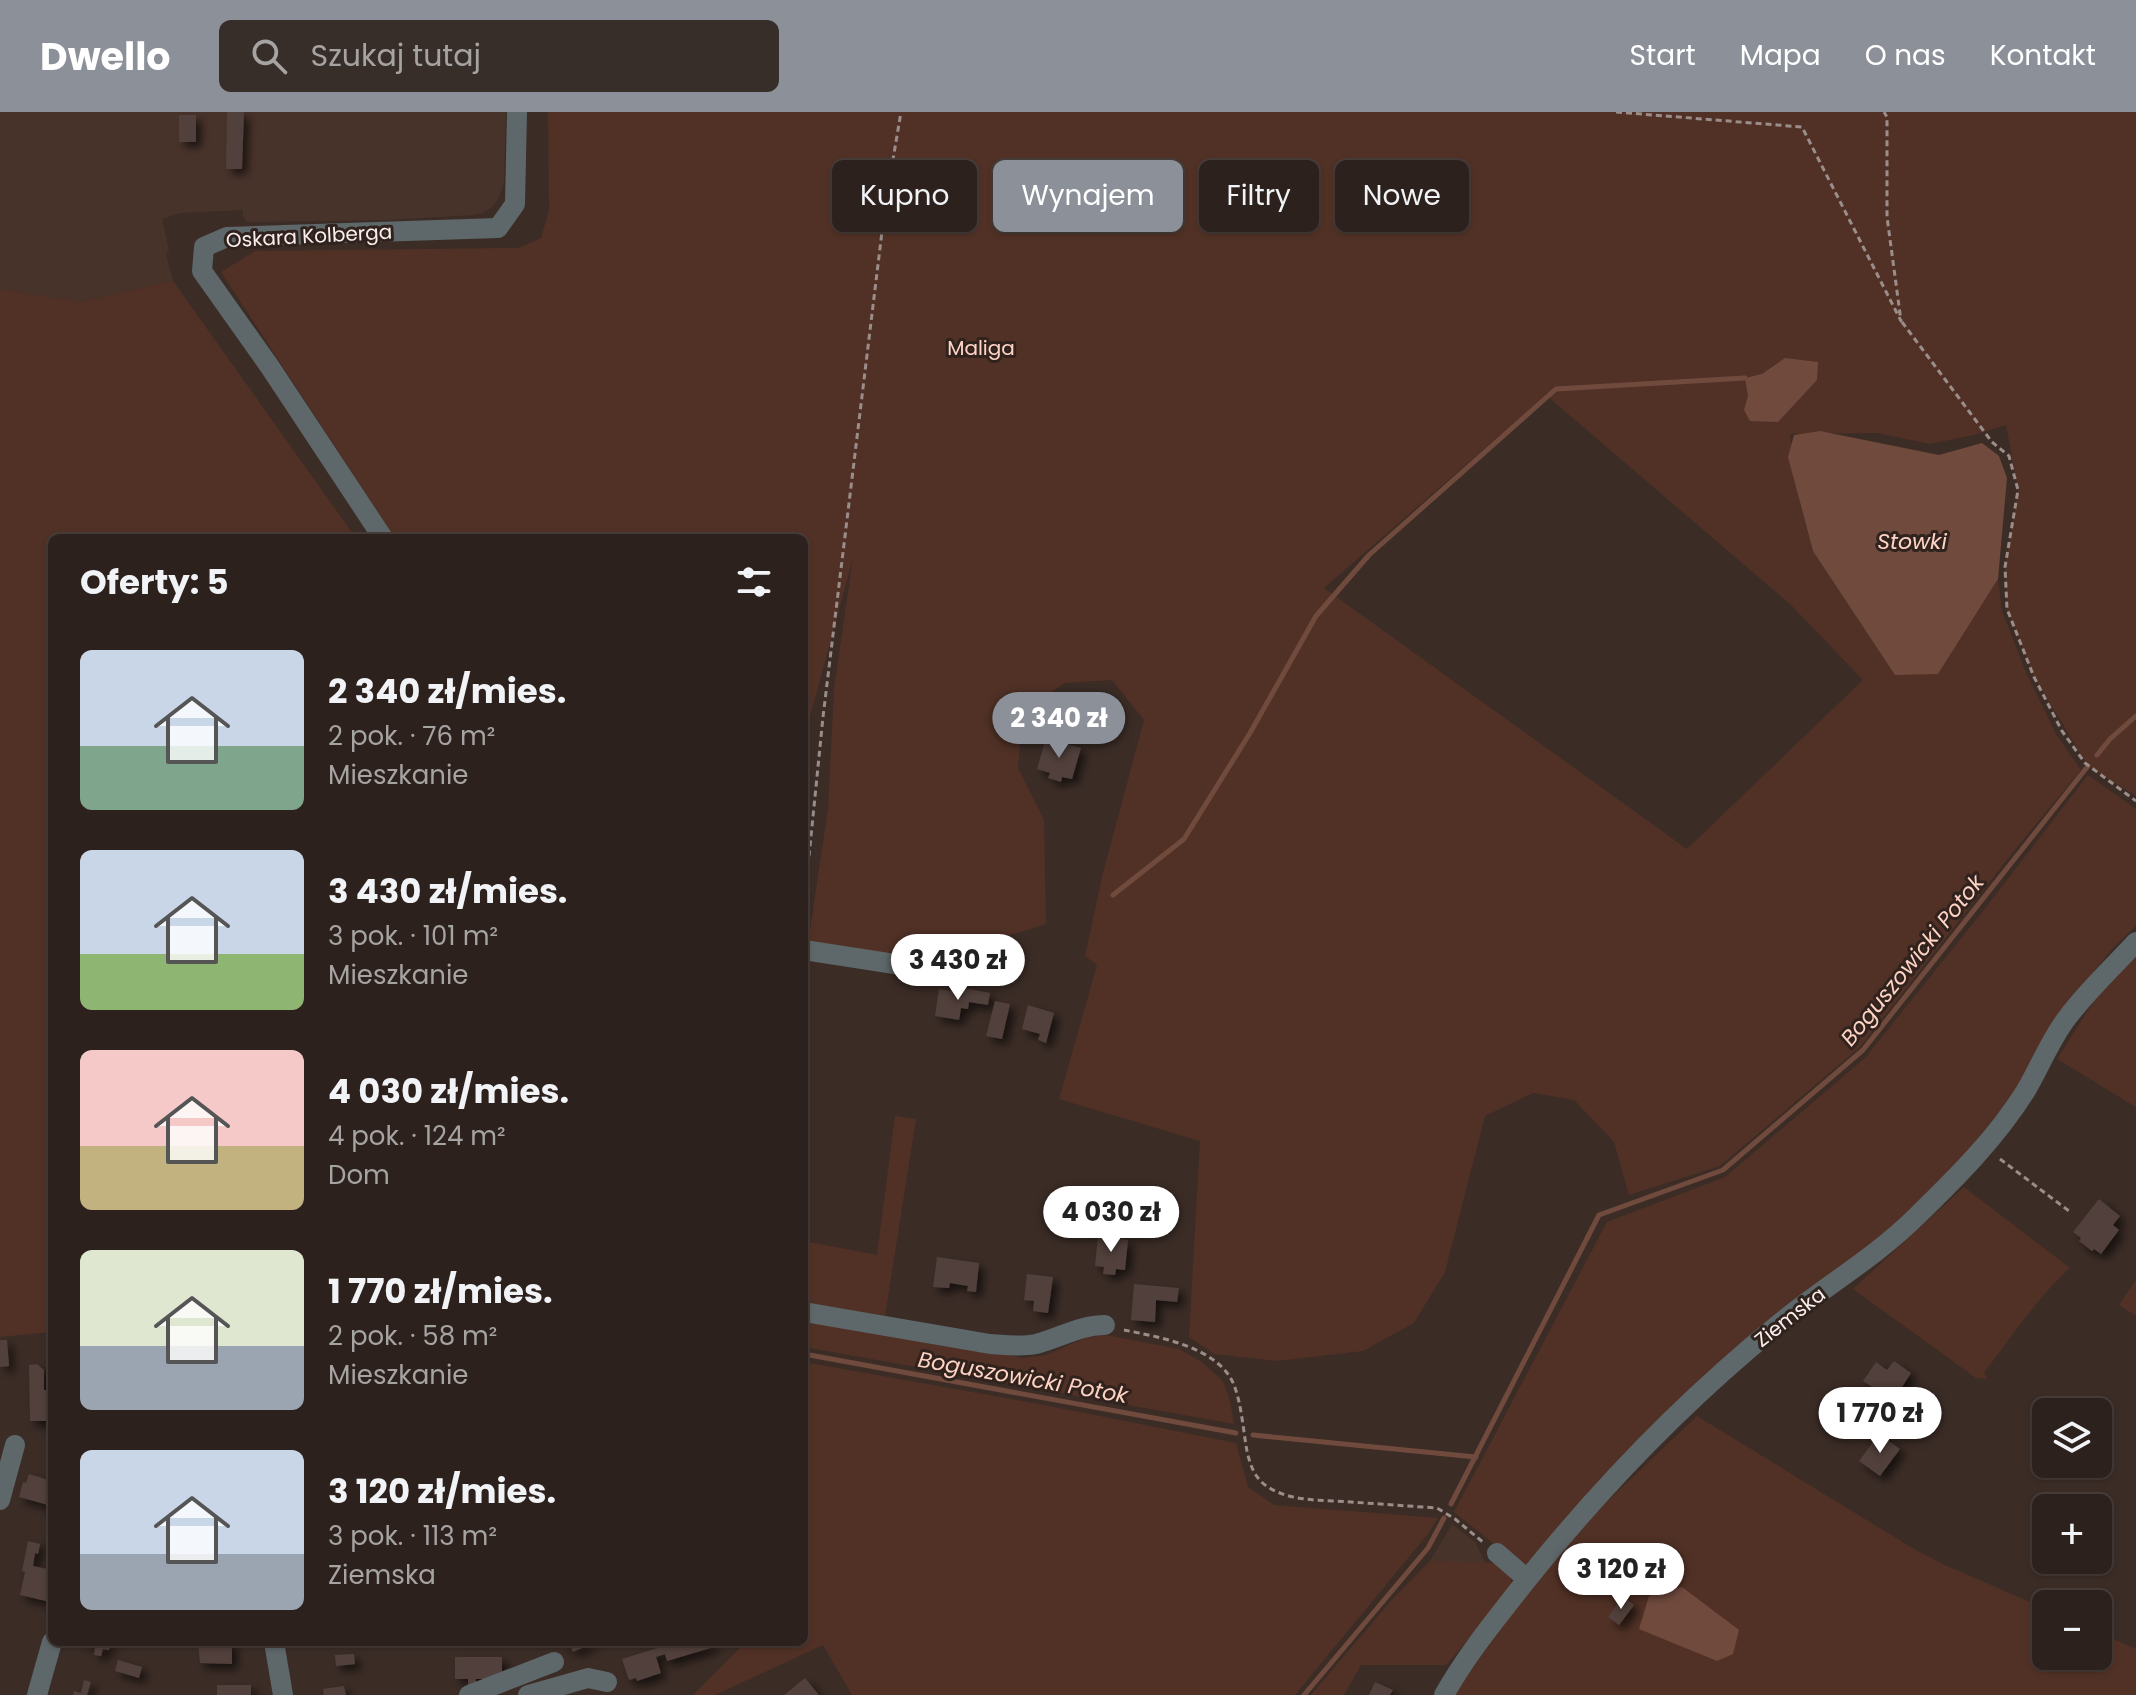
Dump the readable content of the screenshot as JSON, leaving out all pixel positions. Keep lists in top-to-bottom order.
{
  "streets": {
    "street": ["Oskara Kolberga", "Ziemska"]
  },
  "water": ["Stowki", "Boguszowicki Potok"],
  "parks": ["Maliga"],
  "page": {
    "header": "Dwello",
    "search": "Szukaj tutaj",
    "nav": [
      "Start",
      "Mapa",
      "O nas",
      "Kontakt"
    ],
    "chip": [
      "Kupno",
      "Wynajem",
      "Filtry",
      "Nowe"
    ],
    "heading": "Oferty: 5",
    "list": [
      {
        "name": "2 340 zł/mies.",
        "note": "2 pok. · 76 m² · Mieszkanie"
      },
      {
        "name": "3 430 zł/mies.",
        "note": "3 pok. · 101 m² · Mieszkanie"
      },
      {
        "name": "4 030 zł/mies.",
        "note": "4 pok. · 124 m² · Dom"
      },
      {
        "name": "1 770 zł/mies.",
        "note": "2 pok. · 58 m² · Mieszkanie"
      },
      {
        "name": "3 120 zł/mies.",
        "note": "3 pok. · 113 m² · Ziemska"
      }
    ],
    "price": [
      "2 340 zł",
      "3 430 zł",
      "4 030 zł",
      "1 770 zł",
      "3 120 zł"
    ],
    "map_buttons": ["+", "−"]
  }
}
